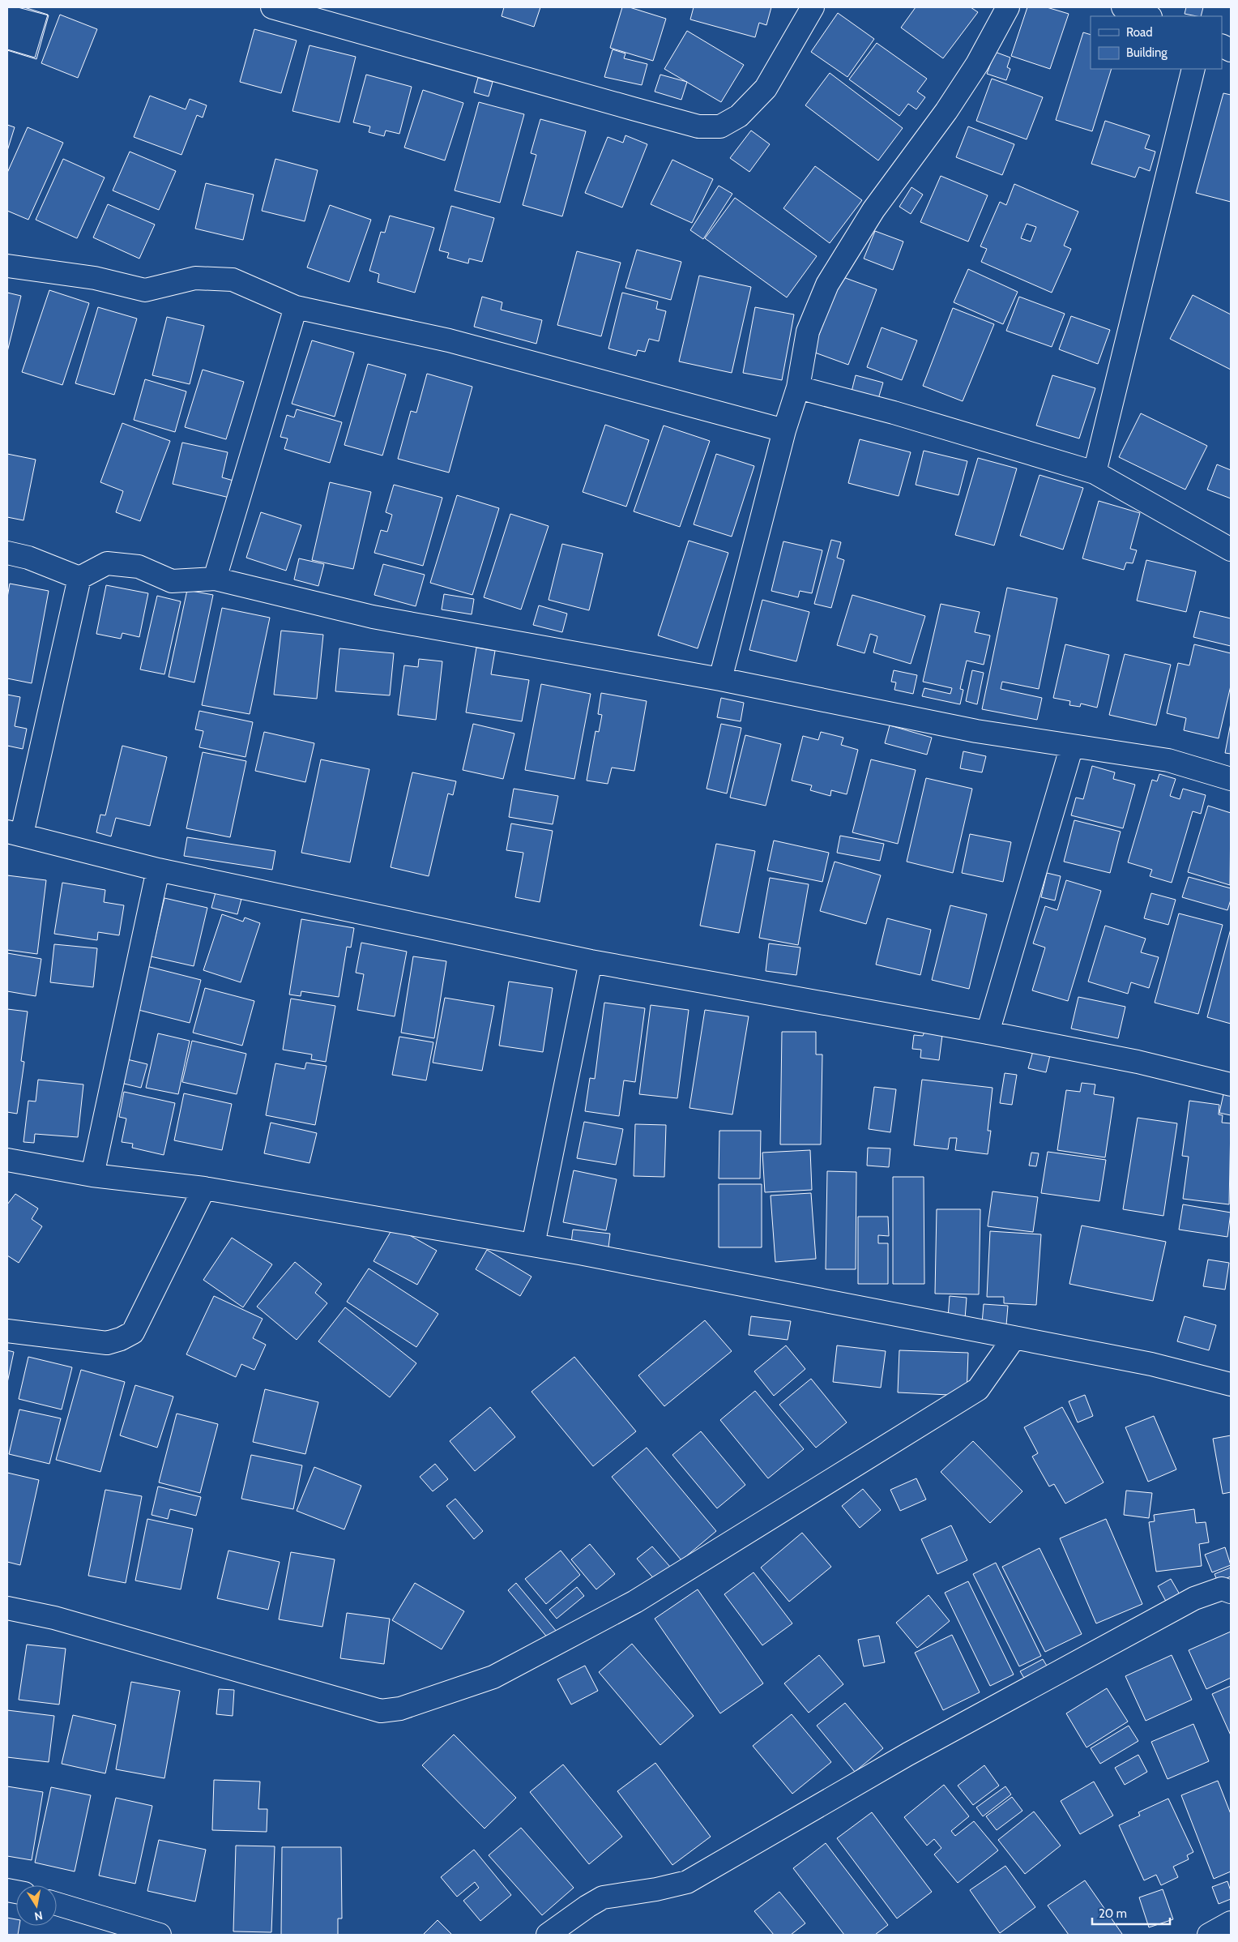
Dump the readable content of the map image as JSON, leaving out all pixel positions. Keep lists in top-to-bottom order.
{
  "legend": ["Road", "Building"],
  "scale_bar": "20 m",
  "north": "bottom"
}
